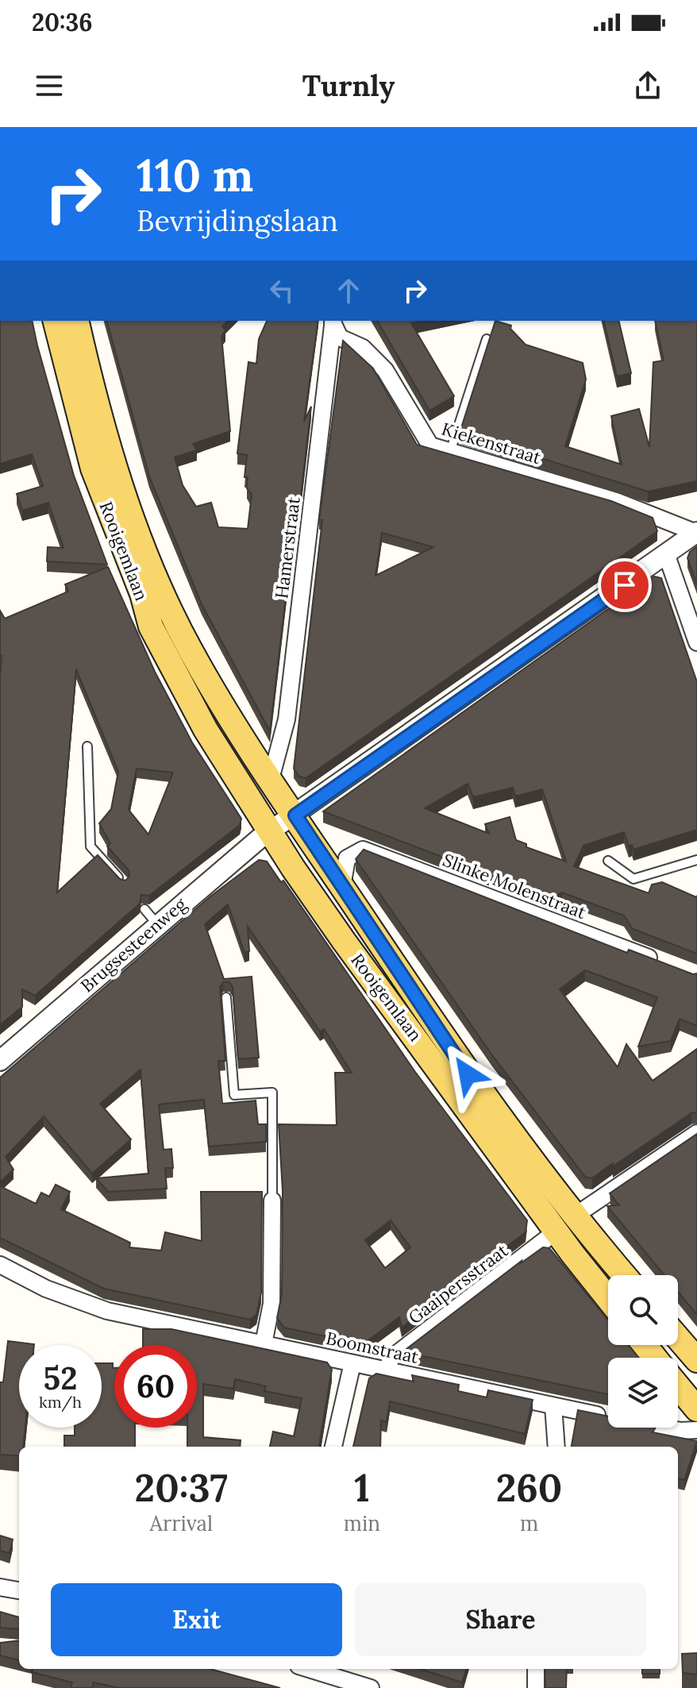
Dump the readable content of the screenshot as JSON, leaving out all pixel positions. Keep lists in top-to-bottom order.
{
  "streets": {
    "main road": ["Rooigemlaan"],
    "street": [
      "Kiekenstraat",
      "Hamerstraat",
      "Slinke Molenstraat",
      "Brugsesteenweg",
      "Gaaipersstraat",
      "Boomstraat"
    ]
  },
  "crossings": [
    ["Kiekenstraat", "Hamerstraat"],
    ["Hamerstraat", "Rooigemlaan"],
    ["Rooigemlaan", "Slinke Molenstraat"],
    ["Rooigemlaan", "Brugsesteenweg"],
    ["Rooigemlaan", "Gaaipersstraat"],
    ["Gaaipersstraat", "Boomstraat"]
  ],
  "page": {
    "status": "20:36",
    "header": "Turnly",
    "turn": ["110 m", "Bevrijdingslaan"],
    "speed": "52 km/h",
    "limit": "60",
    "eta": [
      "20:37",
      "Arrival",
      "1",
      "min",
      "260",
      "m"
    ],
    "buttons": ["Exit", "Share"]
  }
}
